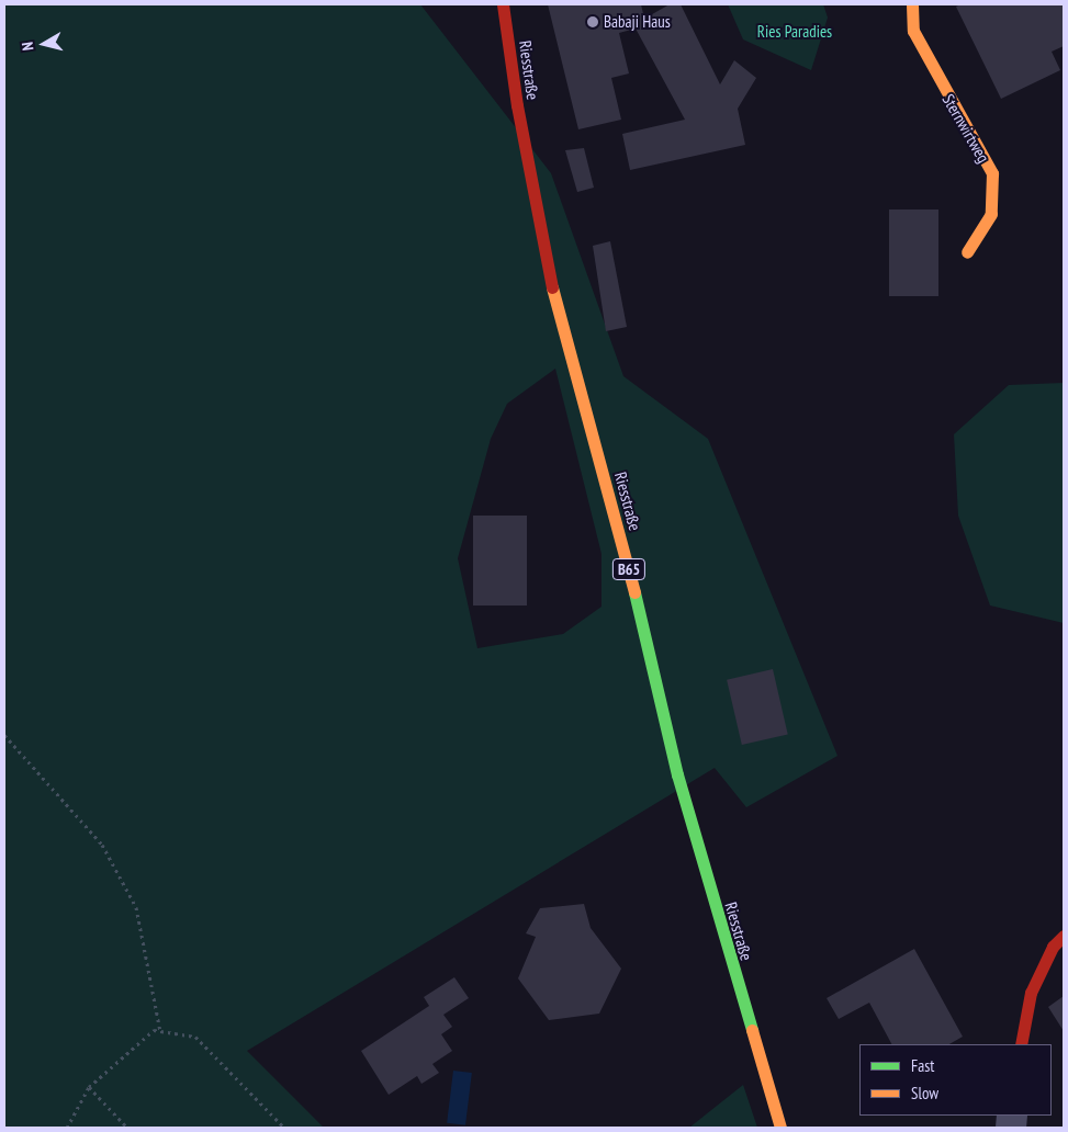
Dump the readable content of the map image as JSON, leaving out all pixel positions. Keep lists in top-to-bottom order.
{
  "streets": {
    "main road": ["Riesstraße", "Sternwirtweg", "B65"]
  },
  "parks": ["Ries Paradies"],
  "places": ["Babaji Haus"],
  "legend": ["Fast", "Slow"],
  "north": "left"
}
